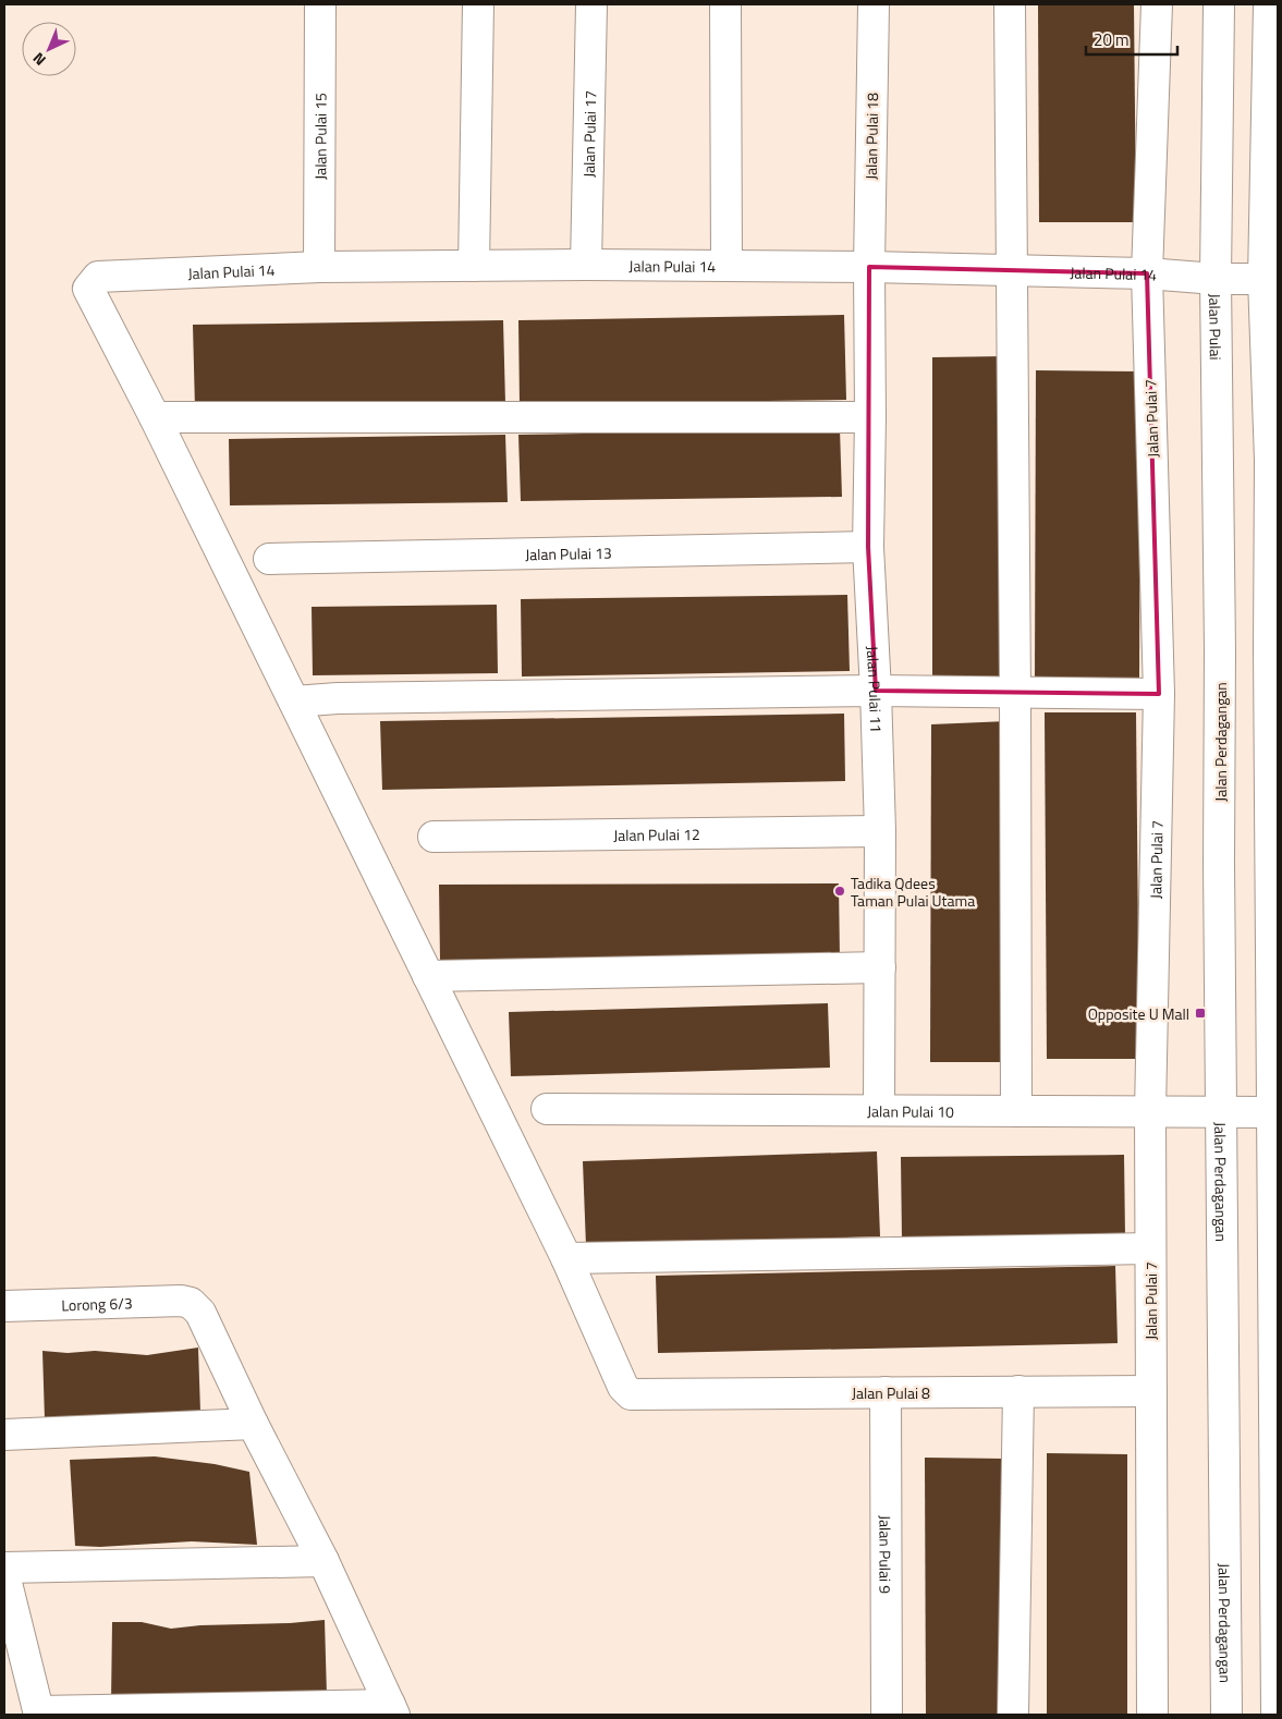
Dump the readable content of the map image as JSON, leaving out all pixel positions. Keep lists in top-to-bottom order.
{
  "streets": {
    "street": [
      "Jalan Pulai 17",
      "Jalan Pulai 15",
      "Jalan Pulai 18",
      "Jalan Pulai 14",
      "Jalan Pulai",
      "Jalan Pulai 7",
      "Jalan Pulai 13",
      "Jalan Pulai 11",
      "Jalan Perdagangan",
      "Jalan Pulai 12",
      "Jalan Pulai 10",
      "Lorong 6/3",
      "Jalan Pulai 8",
      "Jalan Pulai 9"
    ]
  },
  "crossings": [
    ["Jalan Pulai 17", "Jalan Pulai 14"],
    ["Jalan Pulai 15", "Jalan Pulai 14"],
    ["Jalan Pulai 18", "Jalan Pulai 14"],
    ["Jalan Pulai 18", "Jalan Pulai 11"],
    ["Jalan Pulai 14", "Jalan Pulai"],
    ["Jalan Pulai 14", "Jalan Pulai 7"],
    ["Jalan Pulai 14", "Jalan Pulai 11"],
    ["Jalan Pulai", "Jalan Perdagangan"],
    ["Jalan Pulai 7", "Jalan Pulai 10"],
    ["Jalan Pulai 7", "Jalan Pulai 8"],
    ["Jalan Pulai 13", "Jalan Pulai 11"],
    ["Jalan Pulai 11", "Jalan Pulai 12"],
    ["Jalan Pulai 11", "Jalan Pulai 10"],
    ["Jalan Perdagangan", "Jalan Pulai 10"],
    ["Jalan Pulai 8", "Jalan Pulai 9"]
  ],
  "places": {
    "other": ["Tadika Qdees Taman Pulai Utama"],
    "transit": ["Opposite U Mall"]
  },
  "scale_bar": "20 m",
  "north": "bottom left"
}
